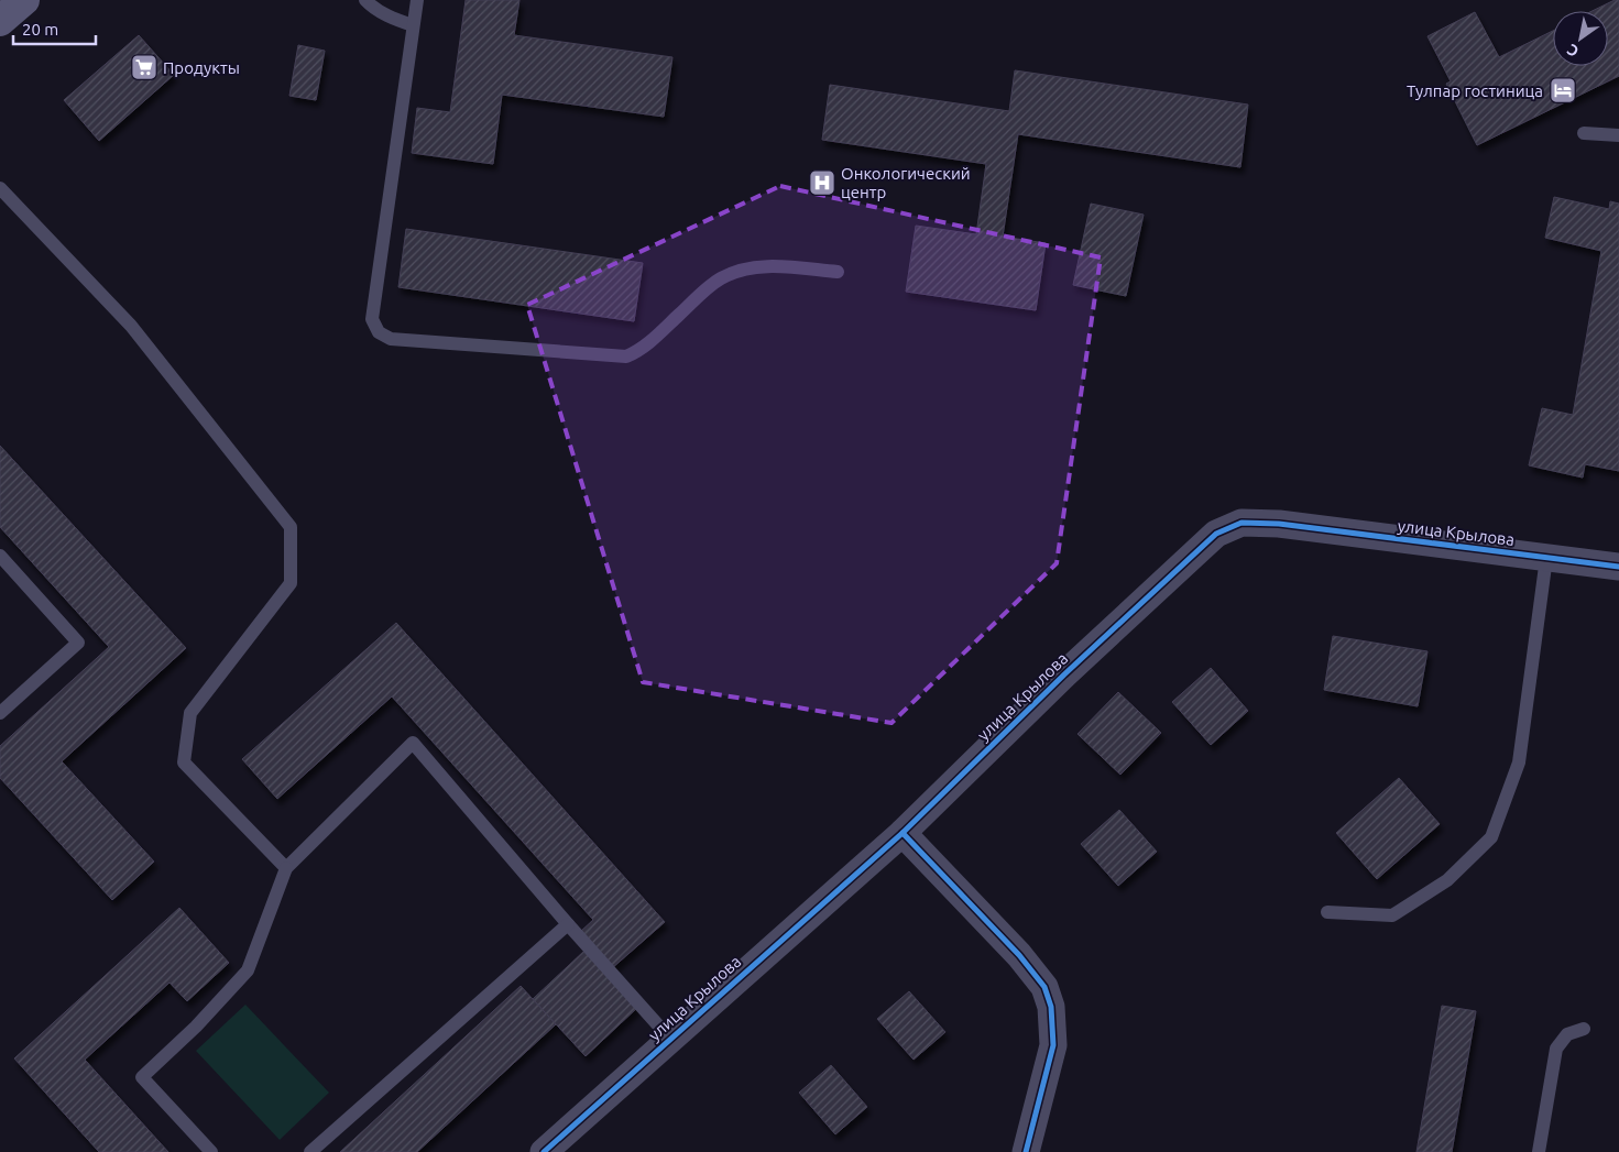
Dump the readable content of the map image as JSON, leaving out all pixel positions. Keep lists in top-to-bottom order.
{
  "streets": {
    "street": ["улица Крылова"]
  },
  "places": {
    "supermarket": ["Продукты"],
    "hotel": ["Тулпар гостиница"],
    "hospital": ["Онкологический центр"]
  },
  "scale_bar": "20 m",
  "north": "bottom left"
}
